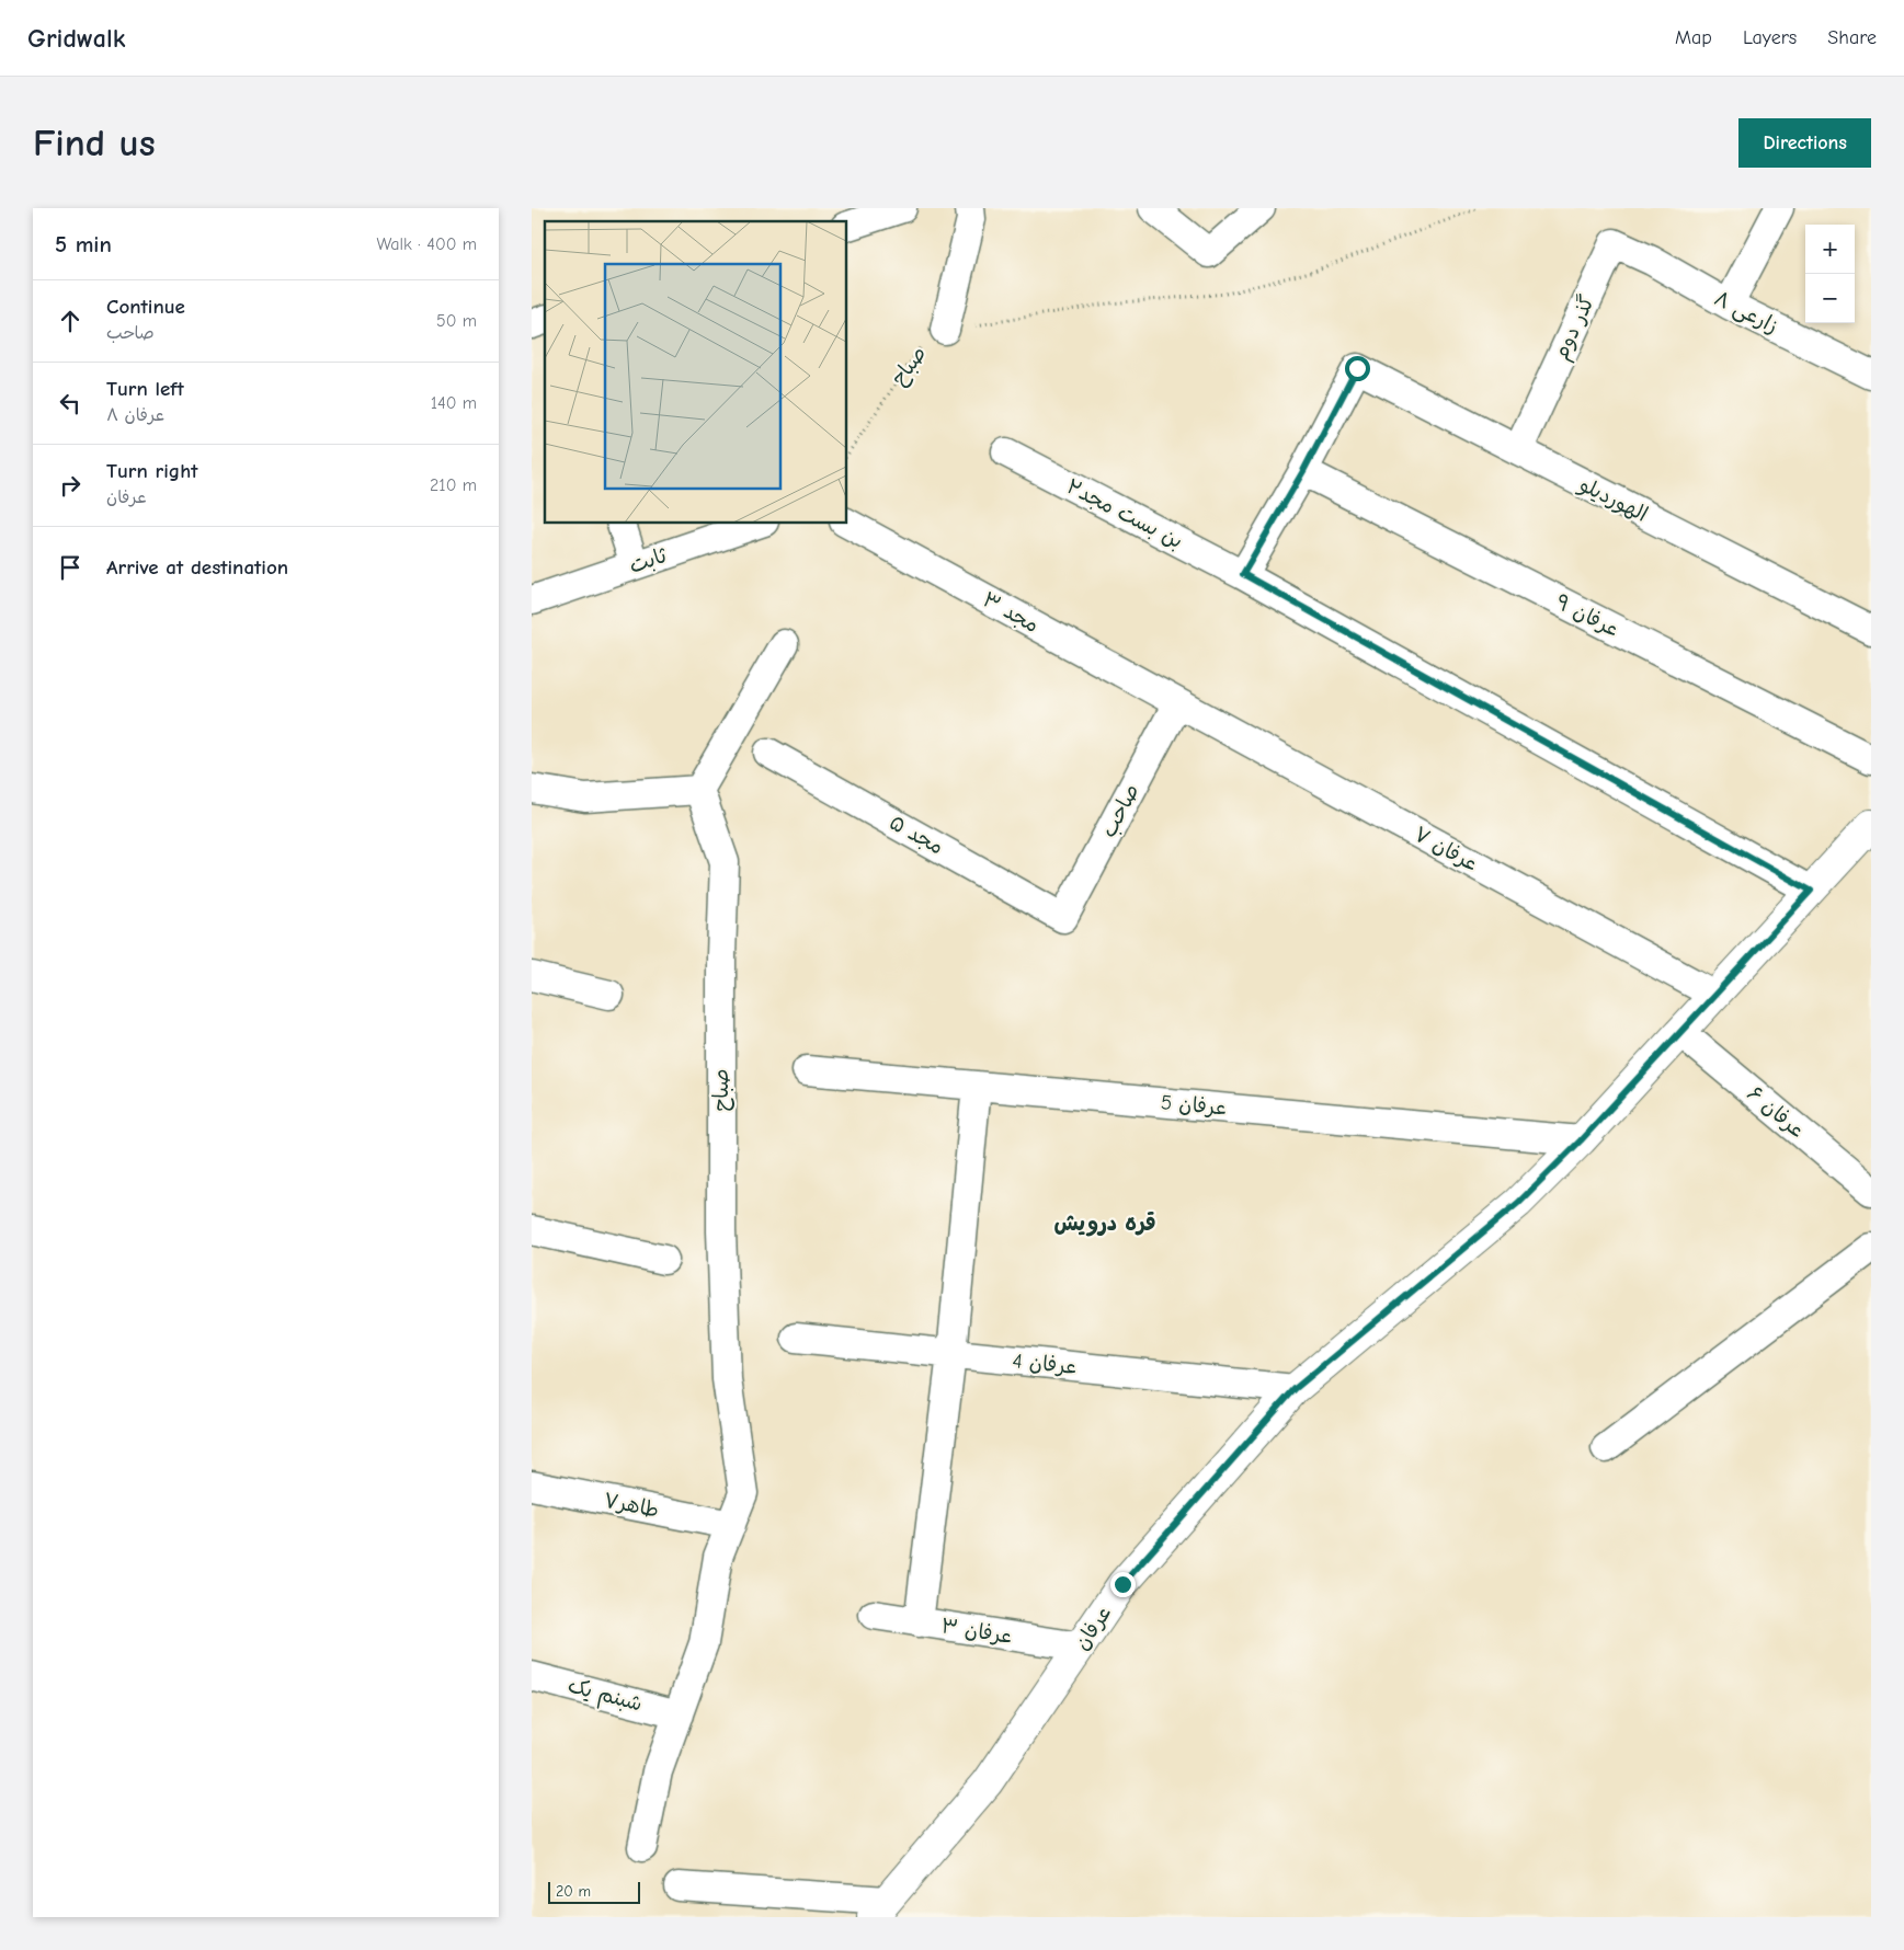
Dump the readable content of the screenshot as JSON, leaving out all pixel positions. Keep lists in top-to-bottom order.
{
  "streets": {
    "street": [
      "زارعی ۸",
      "گذر دوم",
      "صباح",
      "الهوردیلو",
      "بن بست مجد۲",
      "ثابت",
      "مجد ۳",
      "عرفان ۹",
      "صاحب",
      "مجد ۵",
      "عرفان ۷",
      "عرفان 5",
      "عرفان ۶",
      "عرفان 4",
      "طاهر۷",
      "عرفان",
      "عرفان ۳",
      "شبنم یک"
    ]
  },
  "crossings": [
    ["زارعی ۸", "گذر دوم"],
    ["گذر دوم", "الهوردیلو"],
    ["صباح", "طاهر۷"],
    ["صباح", "شبنم یک"],
    ["الهوردیلو", "عرفان ۹"],
    ["بن بست مجد۲", "عرفان"],
    ["مجد ۳", "صاحب"],
    ["مجد ۳", "عرفان ۷"],
    ["صاحب", "مجد ۵"],
    ["صاحب", "عرفان ۷"],
    ["عرفان ۷", "عرفان"],
    ["عرفان 5", "عرفان"],
    ["عرفان ۶", "عرفان"],
    ["عرفان 4", "عرفان"],
    ["عرفان", "عرفان ۳"]
  ],
  "districts": ["قره درویش"],
  "scale_bar": "20 m",
  "page": {
    "header": "Gridwalk",
    "nav": ["Map", "Layers", "Share"],
    "buttons": "Directions",
    "title": "Find us",
    "heading": ["5 min", "Walk · 400 m"],
    "map_buttons": ["+", "−"],
    "list": [
      ["Continue", "صاحب", "50 m"],
      ["Turn left", "عرفان ۸", "140 m"],
      ["Turn right", "عرفان", "210 m"],
      "Arrive at destination"
    ],
    "scale": "20 m"
  }
}
